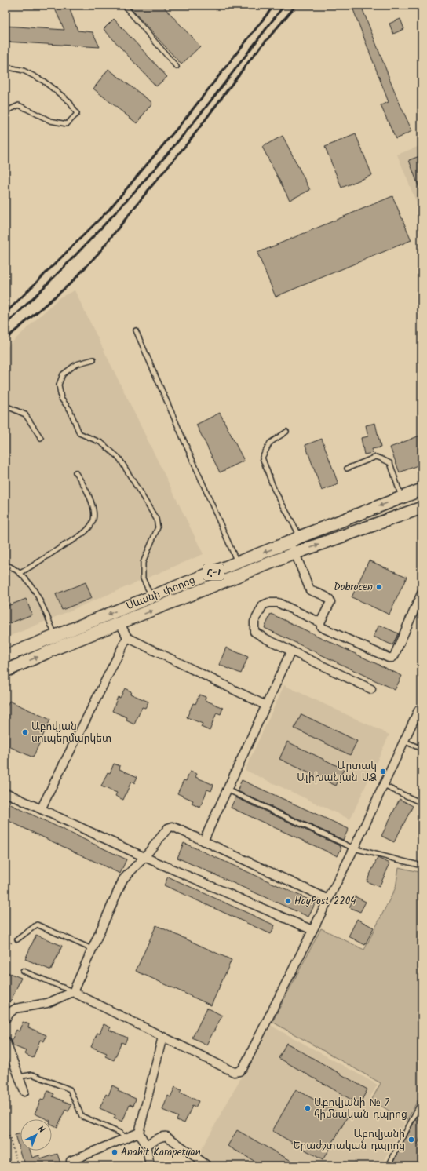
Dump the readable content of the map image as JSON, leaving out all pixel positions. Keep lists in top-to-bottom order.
{
  "streets": {
    "main road": ["Հ-1", "Սևանի փողոց"]
  },
  "places": [
    "Dobrocen",
    "Աբովյան սուպերմարկետ",
    "Արտակ Ալիխանյան ԱՁ",
    "HayPost 2204",
    "Աբովյանի № 7 հիմնական դպրոց",
    "Աբովյանի Երաժշտական դպրոց",
    "Anahit Karapetyan"
  ],
  "north": "top right"
}
